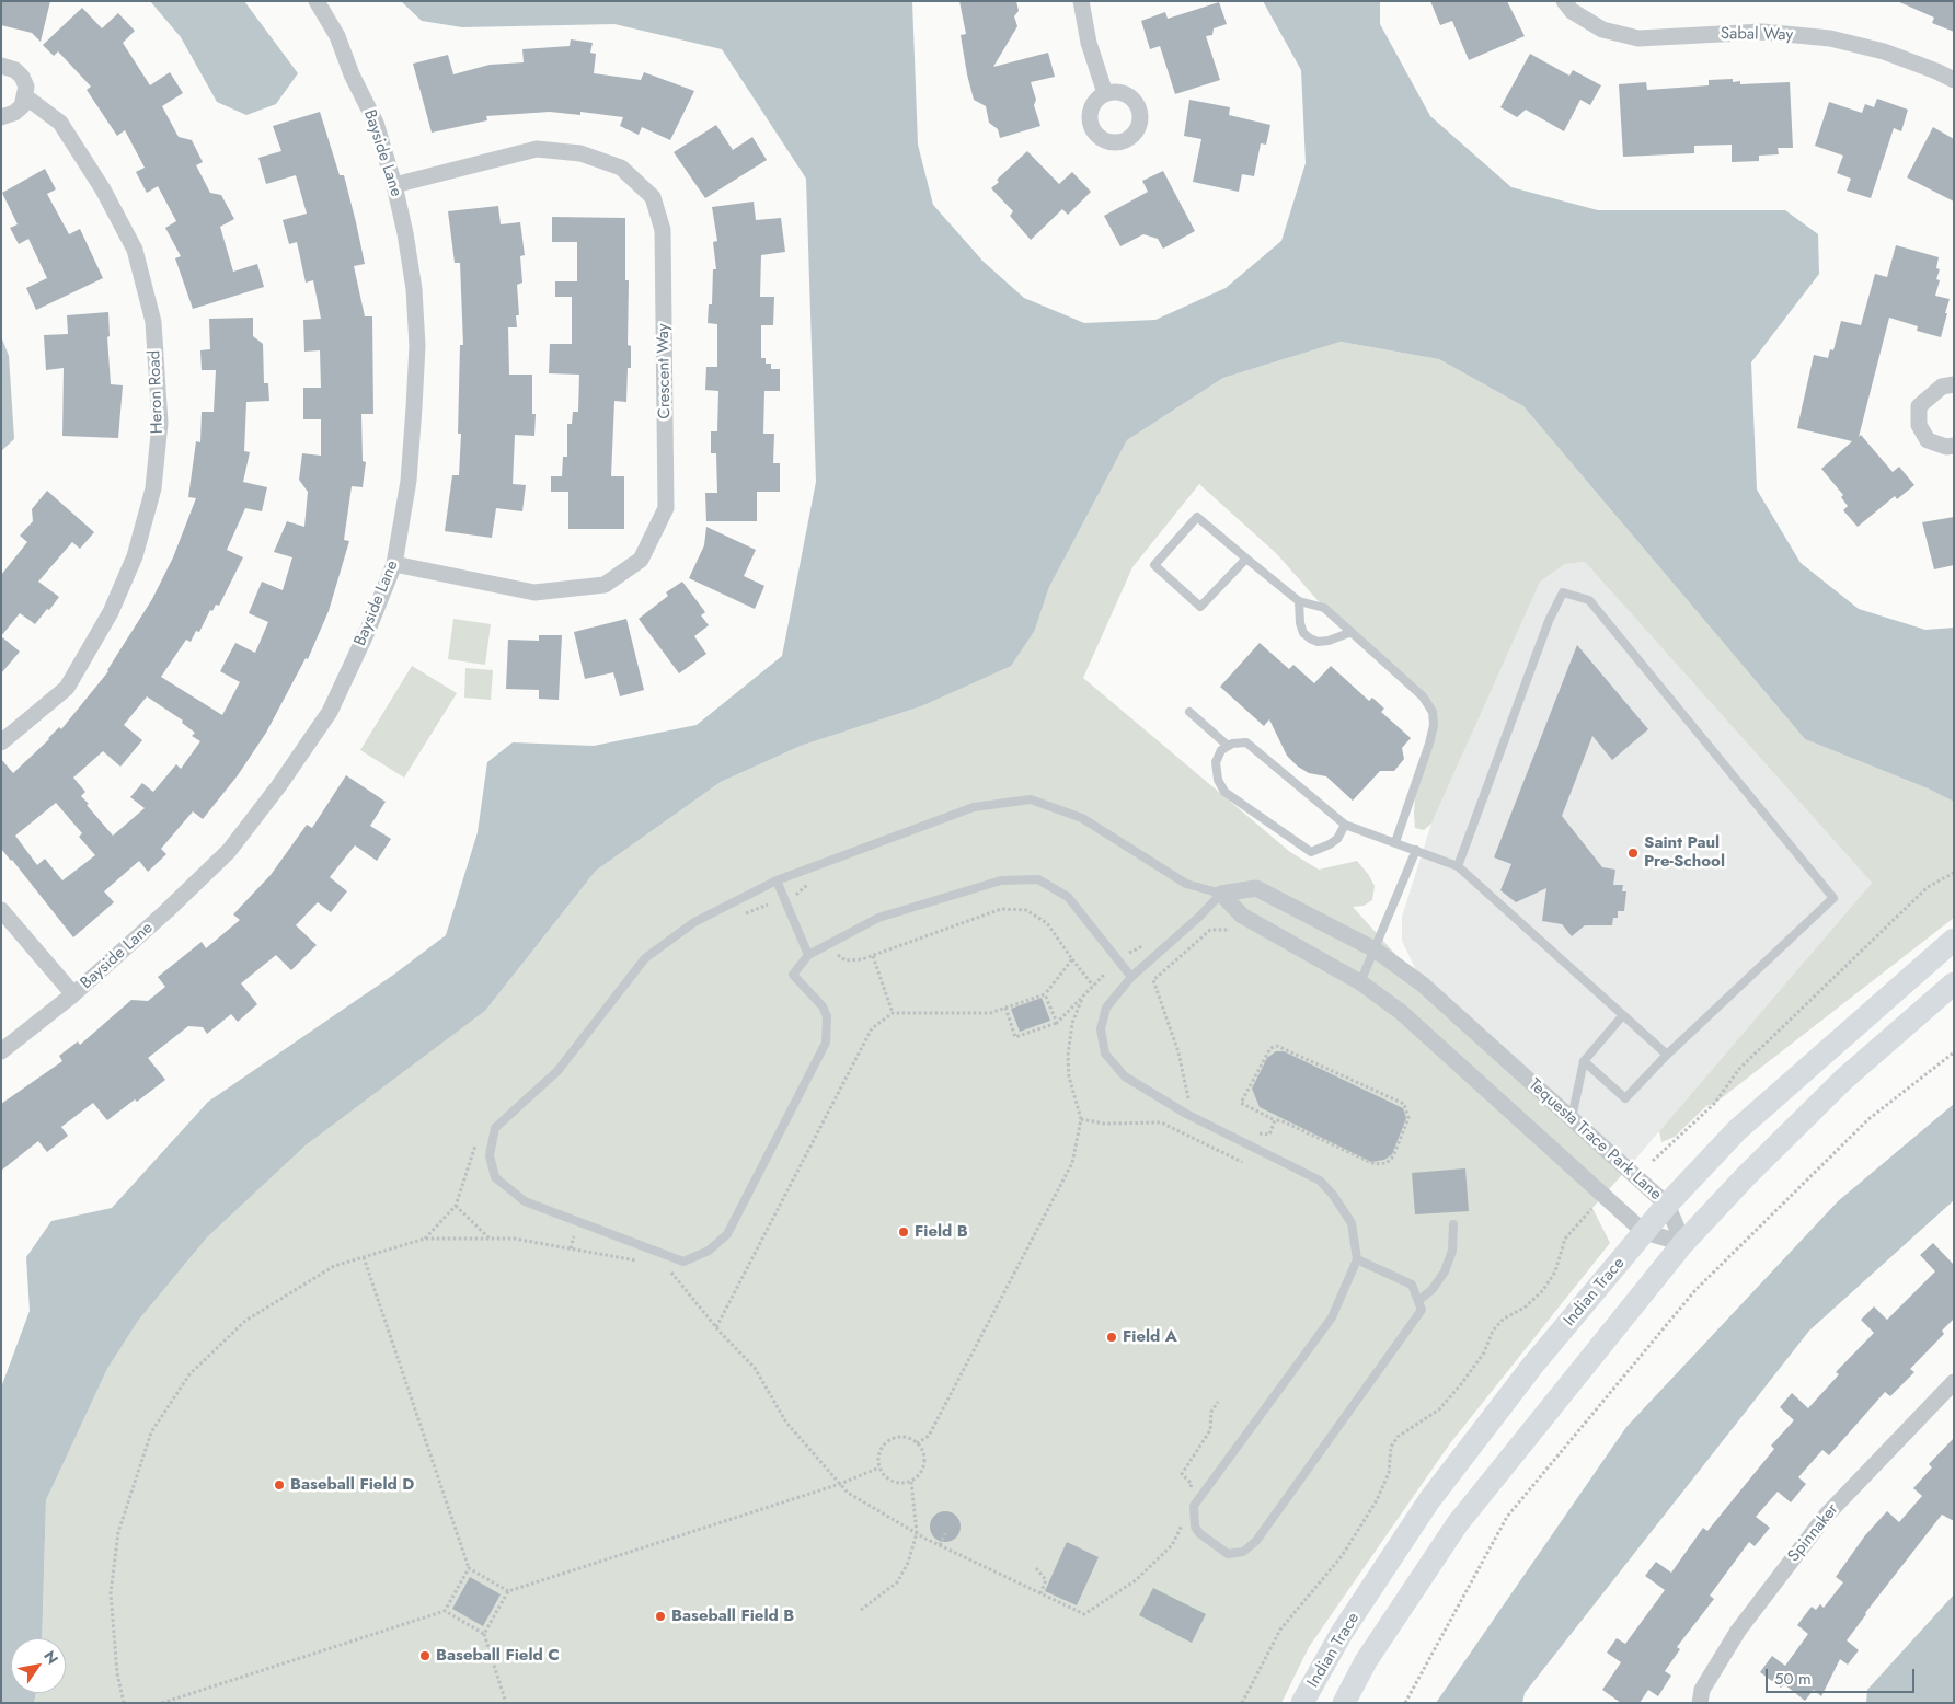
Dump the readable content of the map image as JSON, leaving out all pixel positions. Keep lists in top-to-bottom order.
{
  "streets": {
    "main road": ["Indian Trace"],
    "street": [
      "Sabal Way",
      "Bayside Lane",
      "Crescent Way",
      "Heron Road",
      "Tequesta Trace Park Lane",
      "Spinnaker"
    ]
  },
  "crossings": [
    ["Bayside Lane", "Crescent Way"],
    ["Tequesta Trace Park Lane", "Indian Trace"]
  ],
  "places": [
    "Saint Paul Pre-School",
    "Field B",
    "Field A",
    "Baseball Field D",
    "Baseball Field B",
    "Baseball Field C"
  ],
  "scale_bar": "50 m",
  "north": "top right"
}
